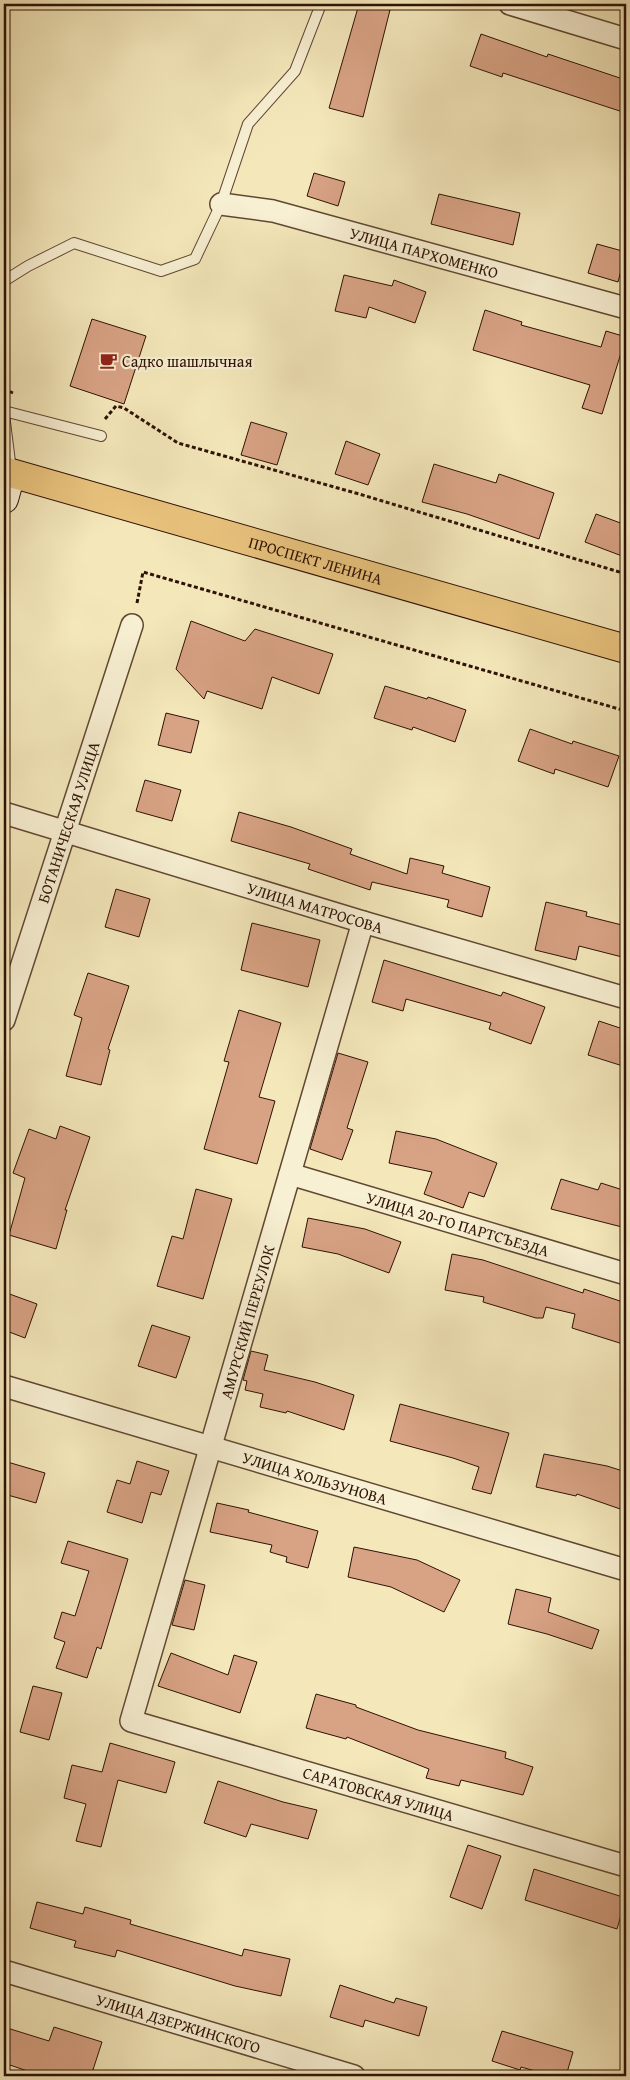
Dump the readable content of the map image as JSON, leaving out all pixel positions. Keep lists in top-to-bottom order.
{
  "streets": {
    "main road": ["ПРОСПЕКТ ЛЕНИНА"],
    "street": [
      "УЛИЦА ПАРХОМЕНКО",
      "БОТАНИЧЕСКАЯ УЛИЦА",
      "УЛИЦА МАТРОСОВА",
      "УЛИЦА 20-ГО ПАРТСЪЕЗДА",
      "АМУРСКИЙ ПЕРЕУЛОК",
      "УЛИЦА ХОЛЬЗУНОВА",
      "САРАТОВСКАЯ УЛИЦА",
      "УЛИЦА ДЗЕРЖИНСКОГО"
    ]
  },
  "crossings": [
    ["БОТАНИЧЕСКАЯ УЛИЦА", "УЛИЦА МАТРОСОВА"],
    ["УЛИЦА МАТРОСОВА", "АМУРСКИЙ ПЕРЕУЛОК"],
    ["УЛИЦА 20-ГО ПАРТСЪЕЗДА", "АМУРСКИЙ ПЕРЕУЛОК"],
    ["АМУРСКИЙ ПЕРЕУЛОК", "УЛИЦА ХОЛЬЗУНОВА"],
    ["АМУРСКИЙ ПЕРЕУЛОК", "САРАТОВСКАЯ УЛИЦА"]
  ],
  "places": {
    "cafe": ["Садко шашлычная"]
  }
}
